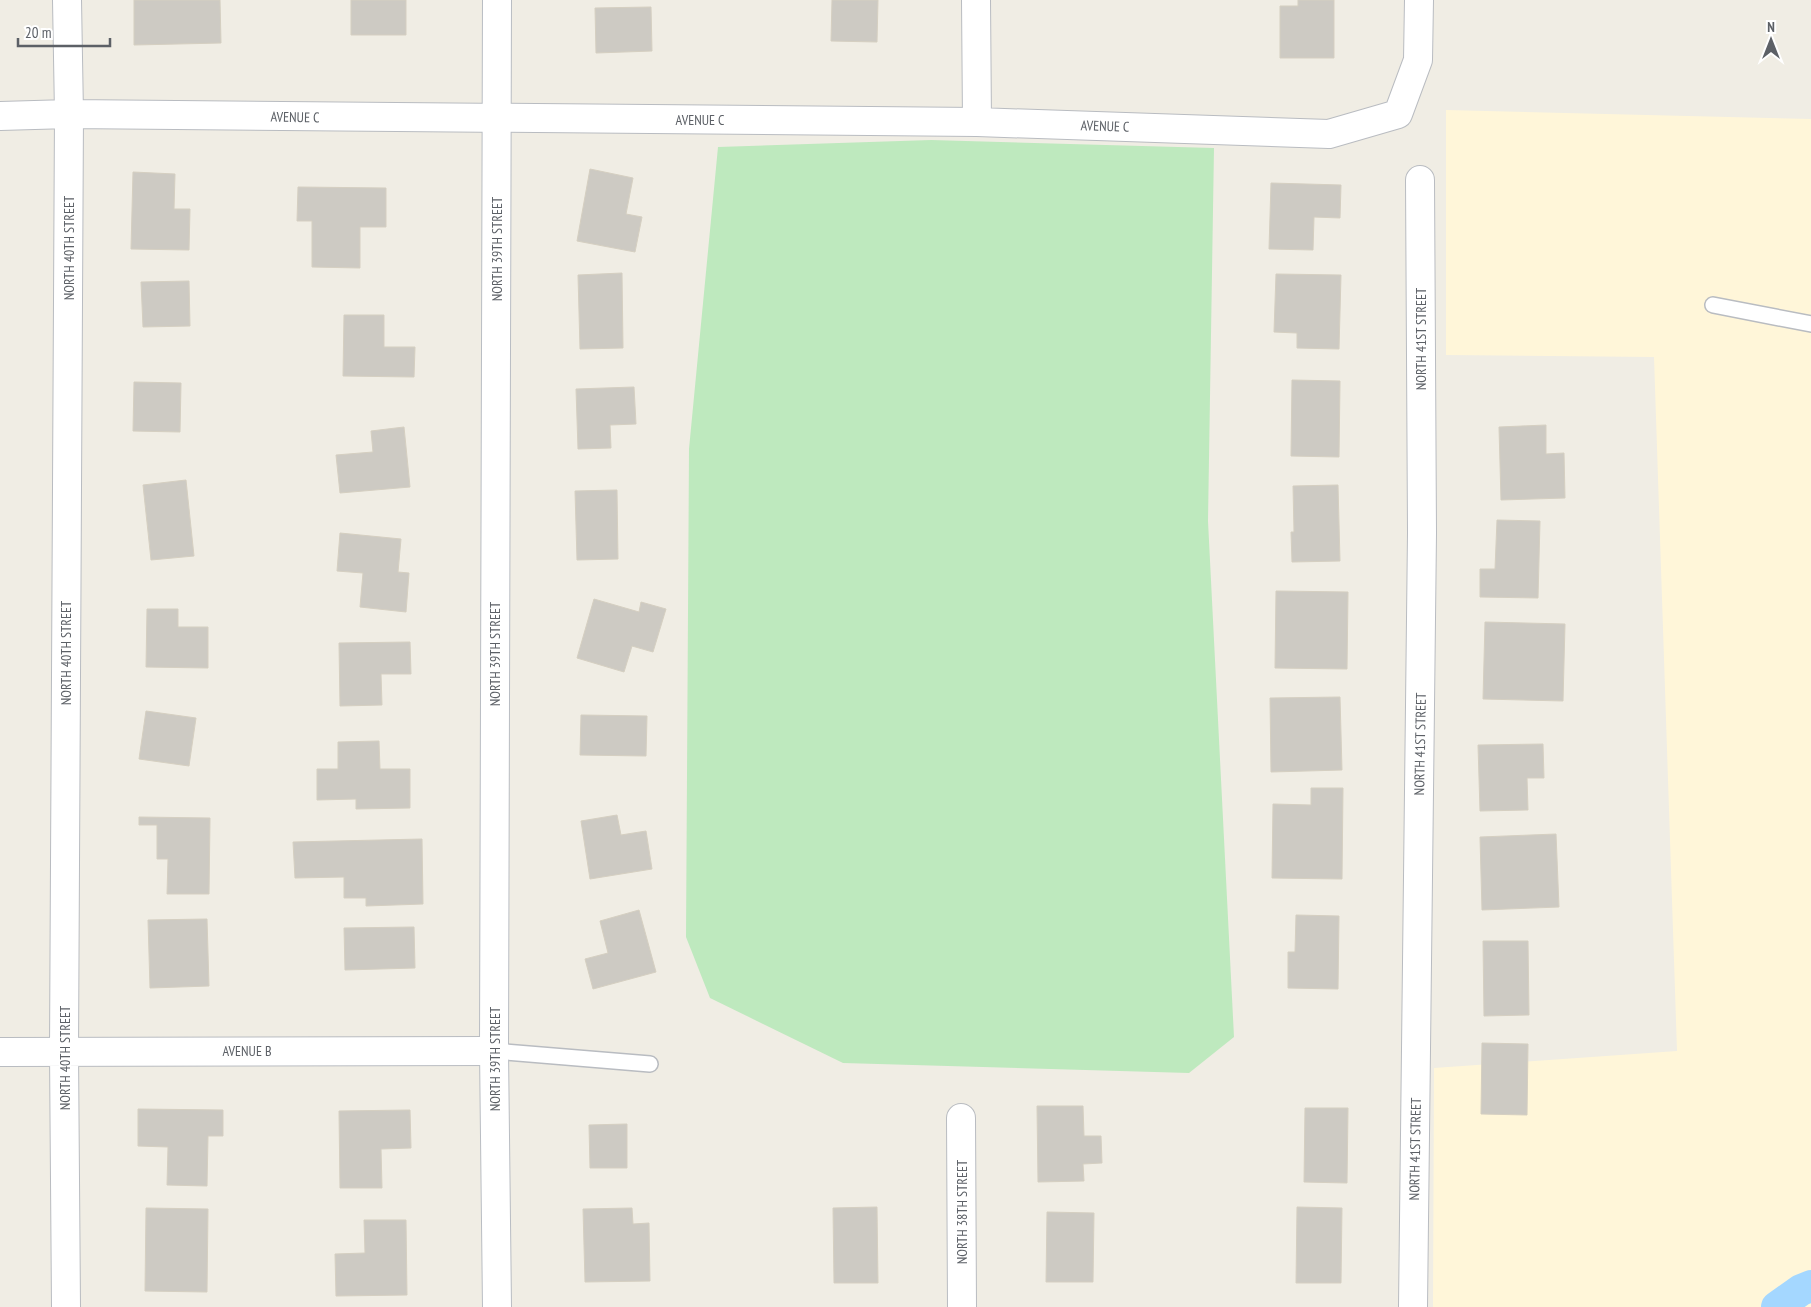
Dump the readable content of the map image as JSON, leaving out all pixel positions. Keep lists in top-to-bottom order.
{
  "streets": {
    "street": [
      "AVENUE C",
      "NORTH 40TH STREET",
      "NORTH 39TH STREET",
      "NORTH 41ST STREET",
      "AVENUE B",
      "NORTH 38TH STREET"
    ]
  },
  "crossings": [
    ["AVENUE C", "NORTH 40TH STREET"],
    ["AVENUE C", "NORTH 39TH STREET"],
    ["NORTH 40TH STREET", "AVENUE B"],
    ["NORTH 39TH STREET", "AVENUE B"]
  ],
  "scale_bar": "20 m",
  "north": "top"
}
